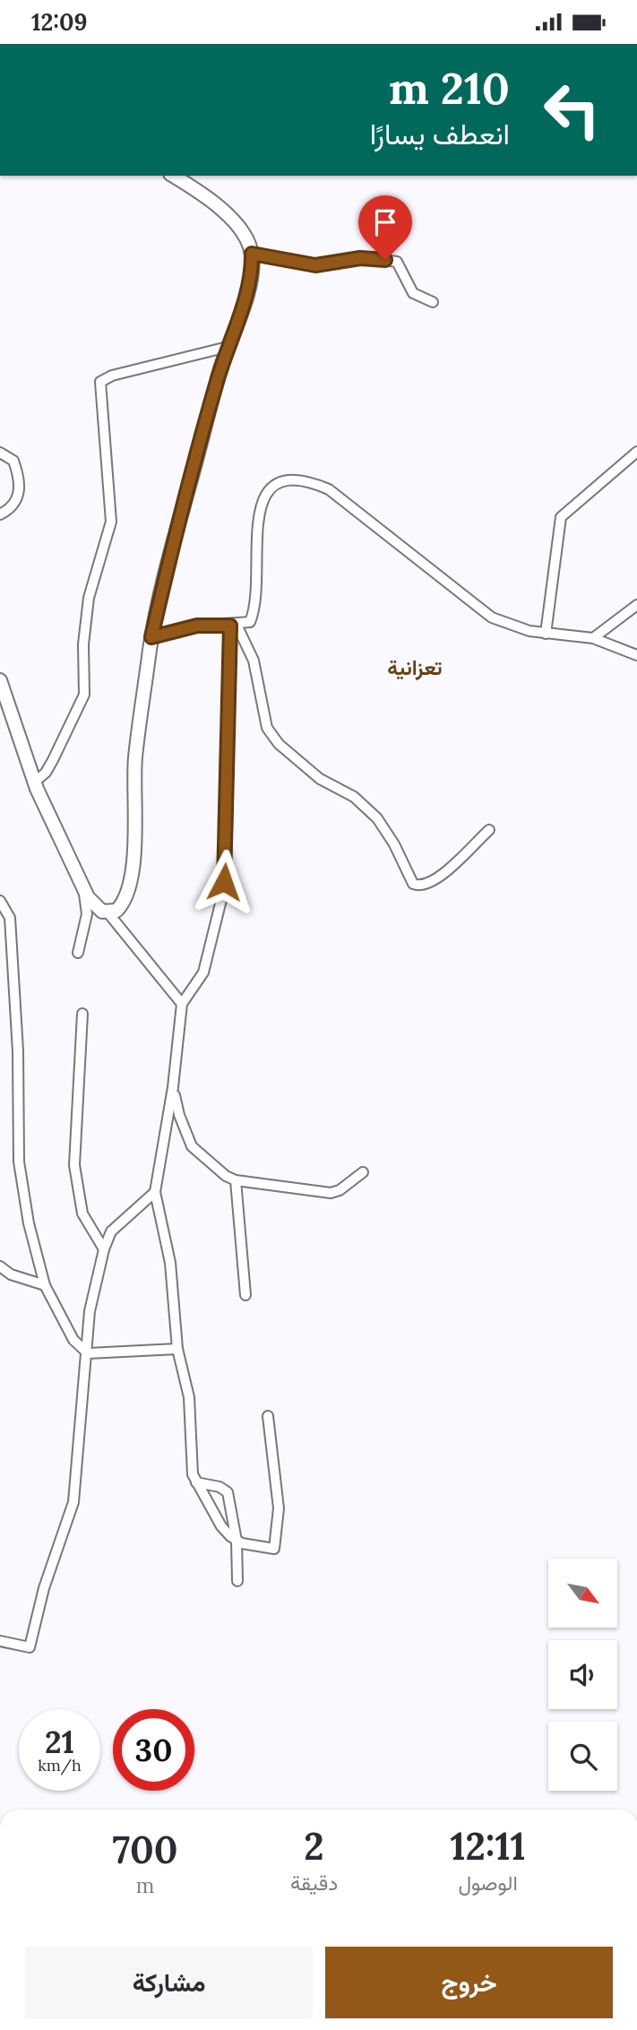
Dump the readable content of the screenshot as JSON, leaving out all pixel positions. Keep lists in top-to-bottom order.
{
  "districts": ["تعزانية"],
  "north": "bottom right",
  "page": {
    "status": "12:09",
    "turn": ["210 m", "انعطف يسارًا"],
    "speed": "21 km/h",
    "limit": "30",
    "eta": [
      "12:11",
      "الوصول",
      "2",
      "دقيقة",
      "700",
      "m"
    ],
    "buttons": ["خروج", "مشاركة"]
  }
}
